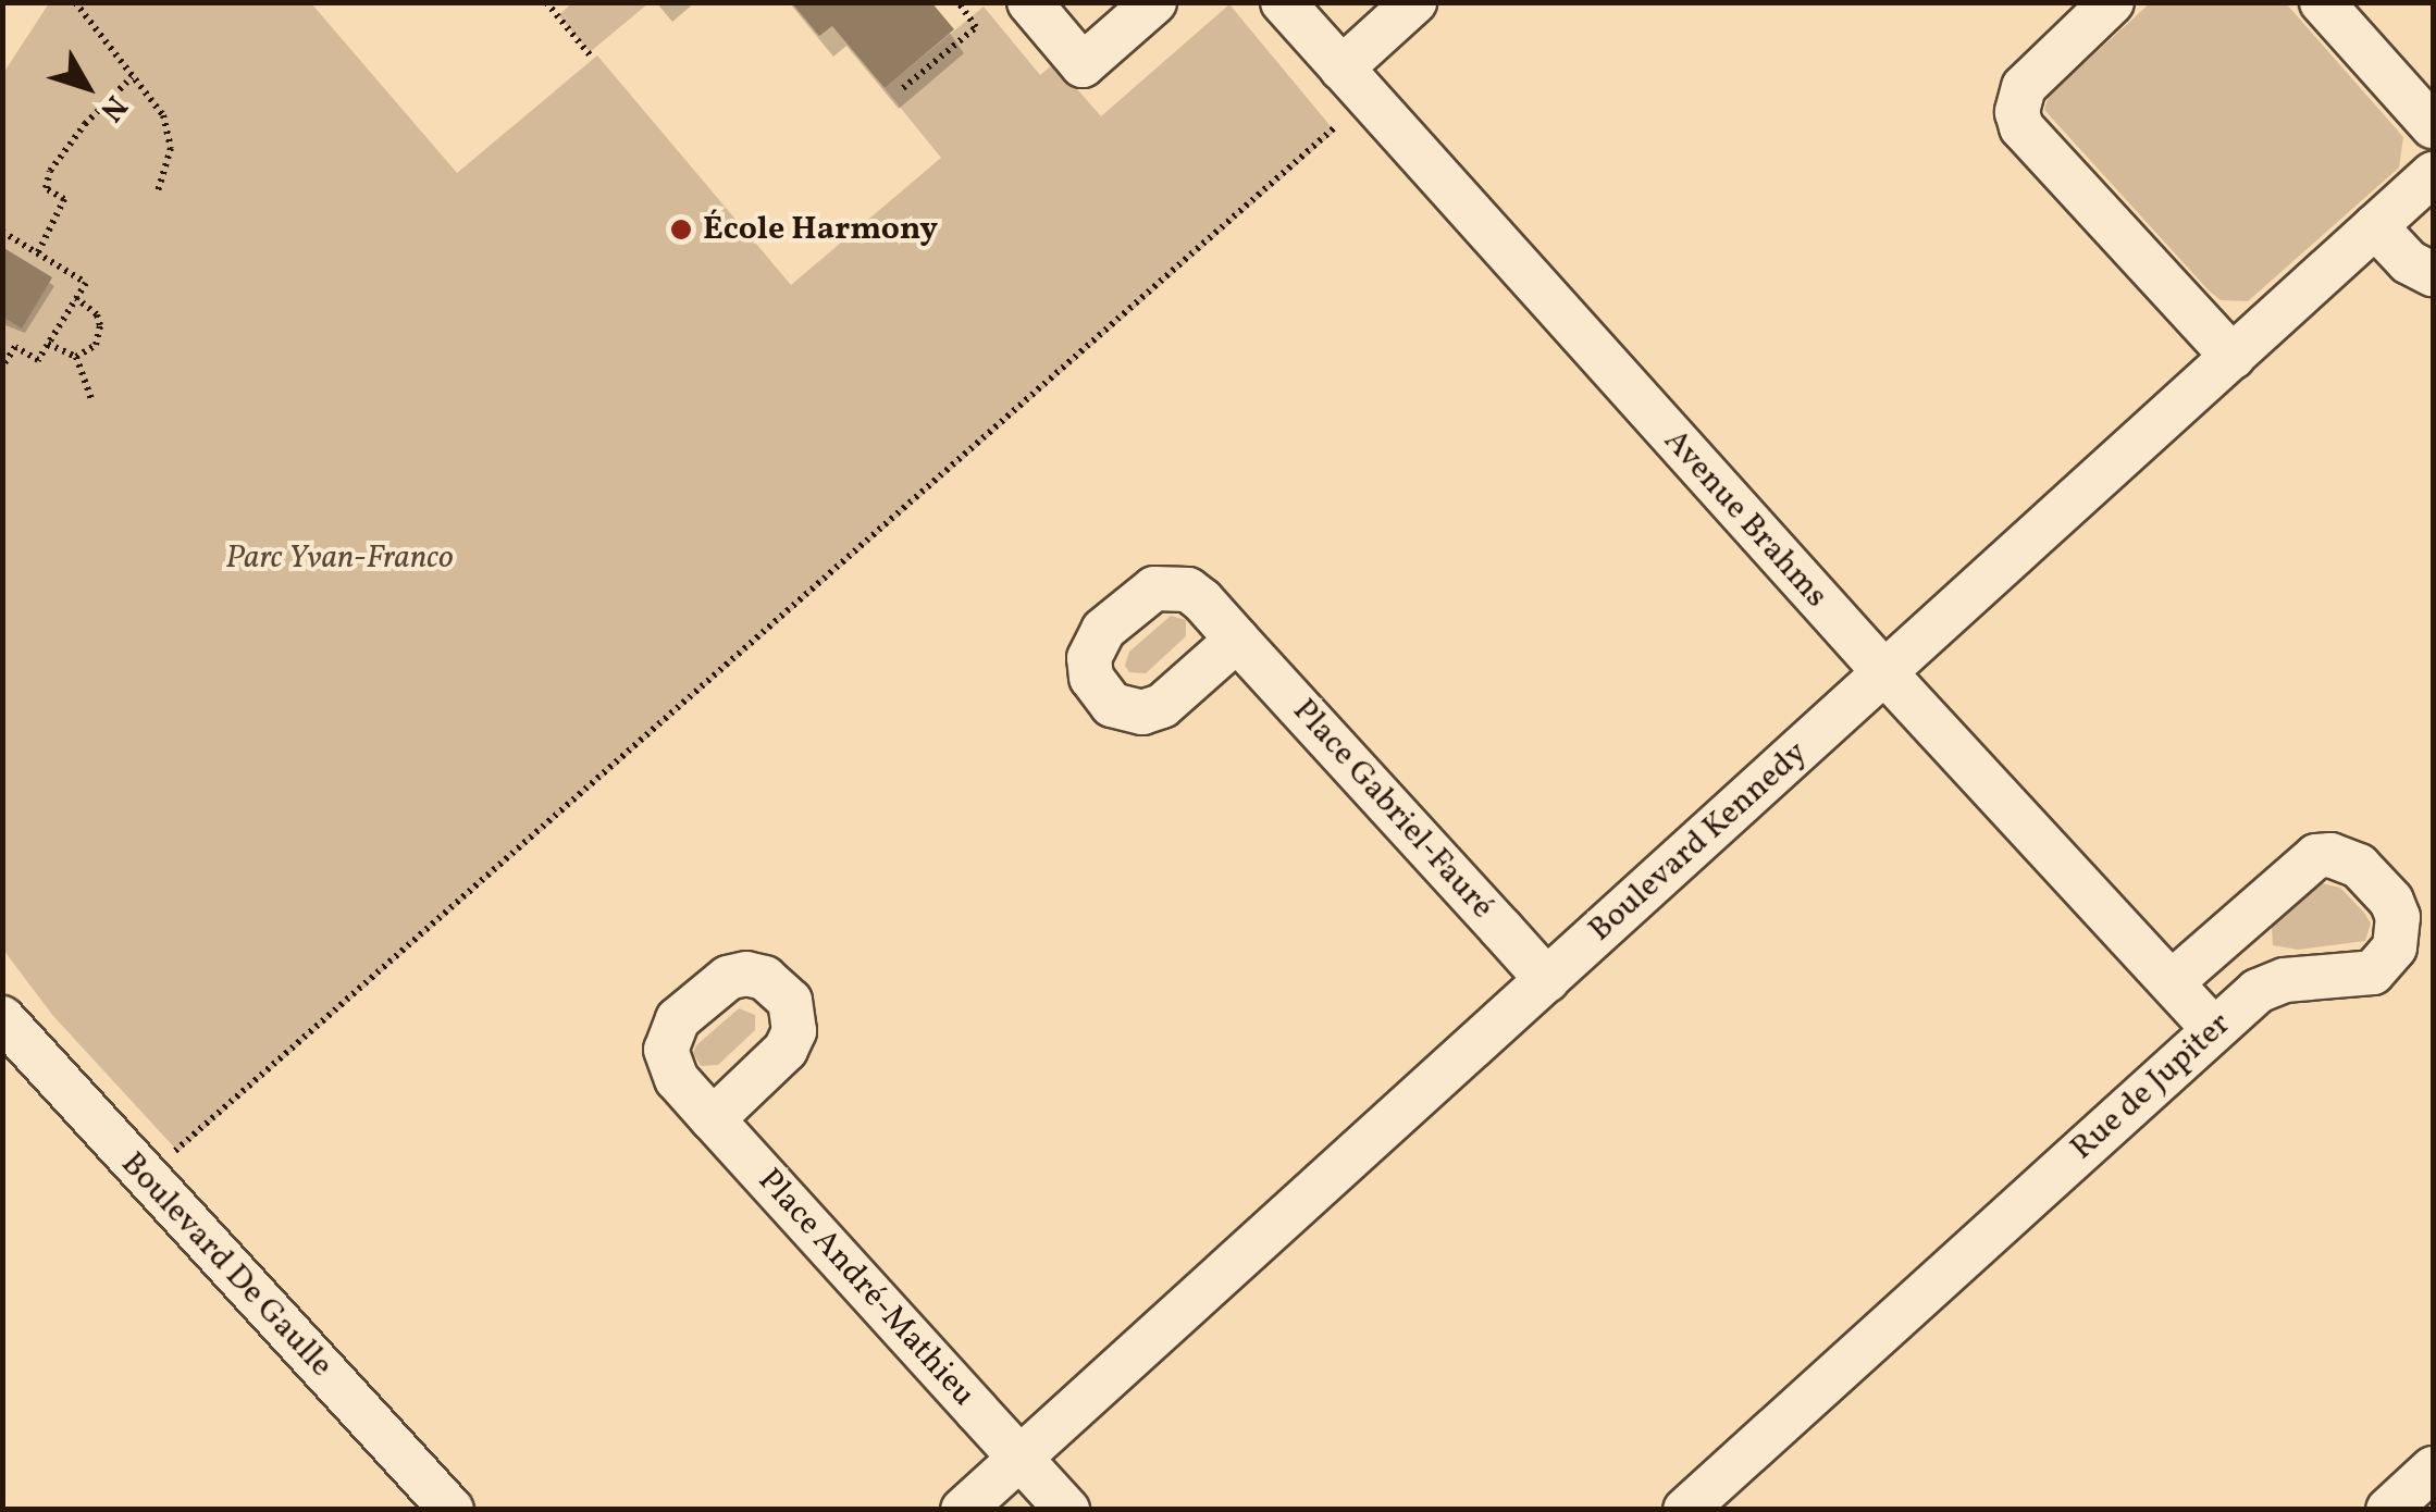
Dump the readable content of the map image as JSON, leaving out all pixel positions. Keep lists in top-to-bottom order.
{
  "streets": {
    "street": [
      "Avenue Brahms",
      "Place Gabriel-Fauré",
      "Boulevard Kennedy",
      "Rue de Jupiter",
      "Boulevard De Gaulle",
      "Place André-Mathieu"
    ]
  },
  "crossings": [
    ["Avenue Brahms", "Boulevard Kennedy"],
    ["Avenue Brahms", "Rue de Jupiter"],
    ["Place Gabriel-Fauré", "Boulevard Kennedy"],
    ["Boulevard Kennedy", "Place André-Mathieu"]
  ],
  "parks": ["Parc Yvan-Franco"],
  "places": ["École Harmony"],
  "north": "bottom right"
}
